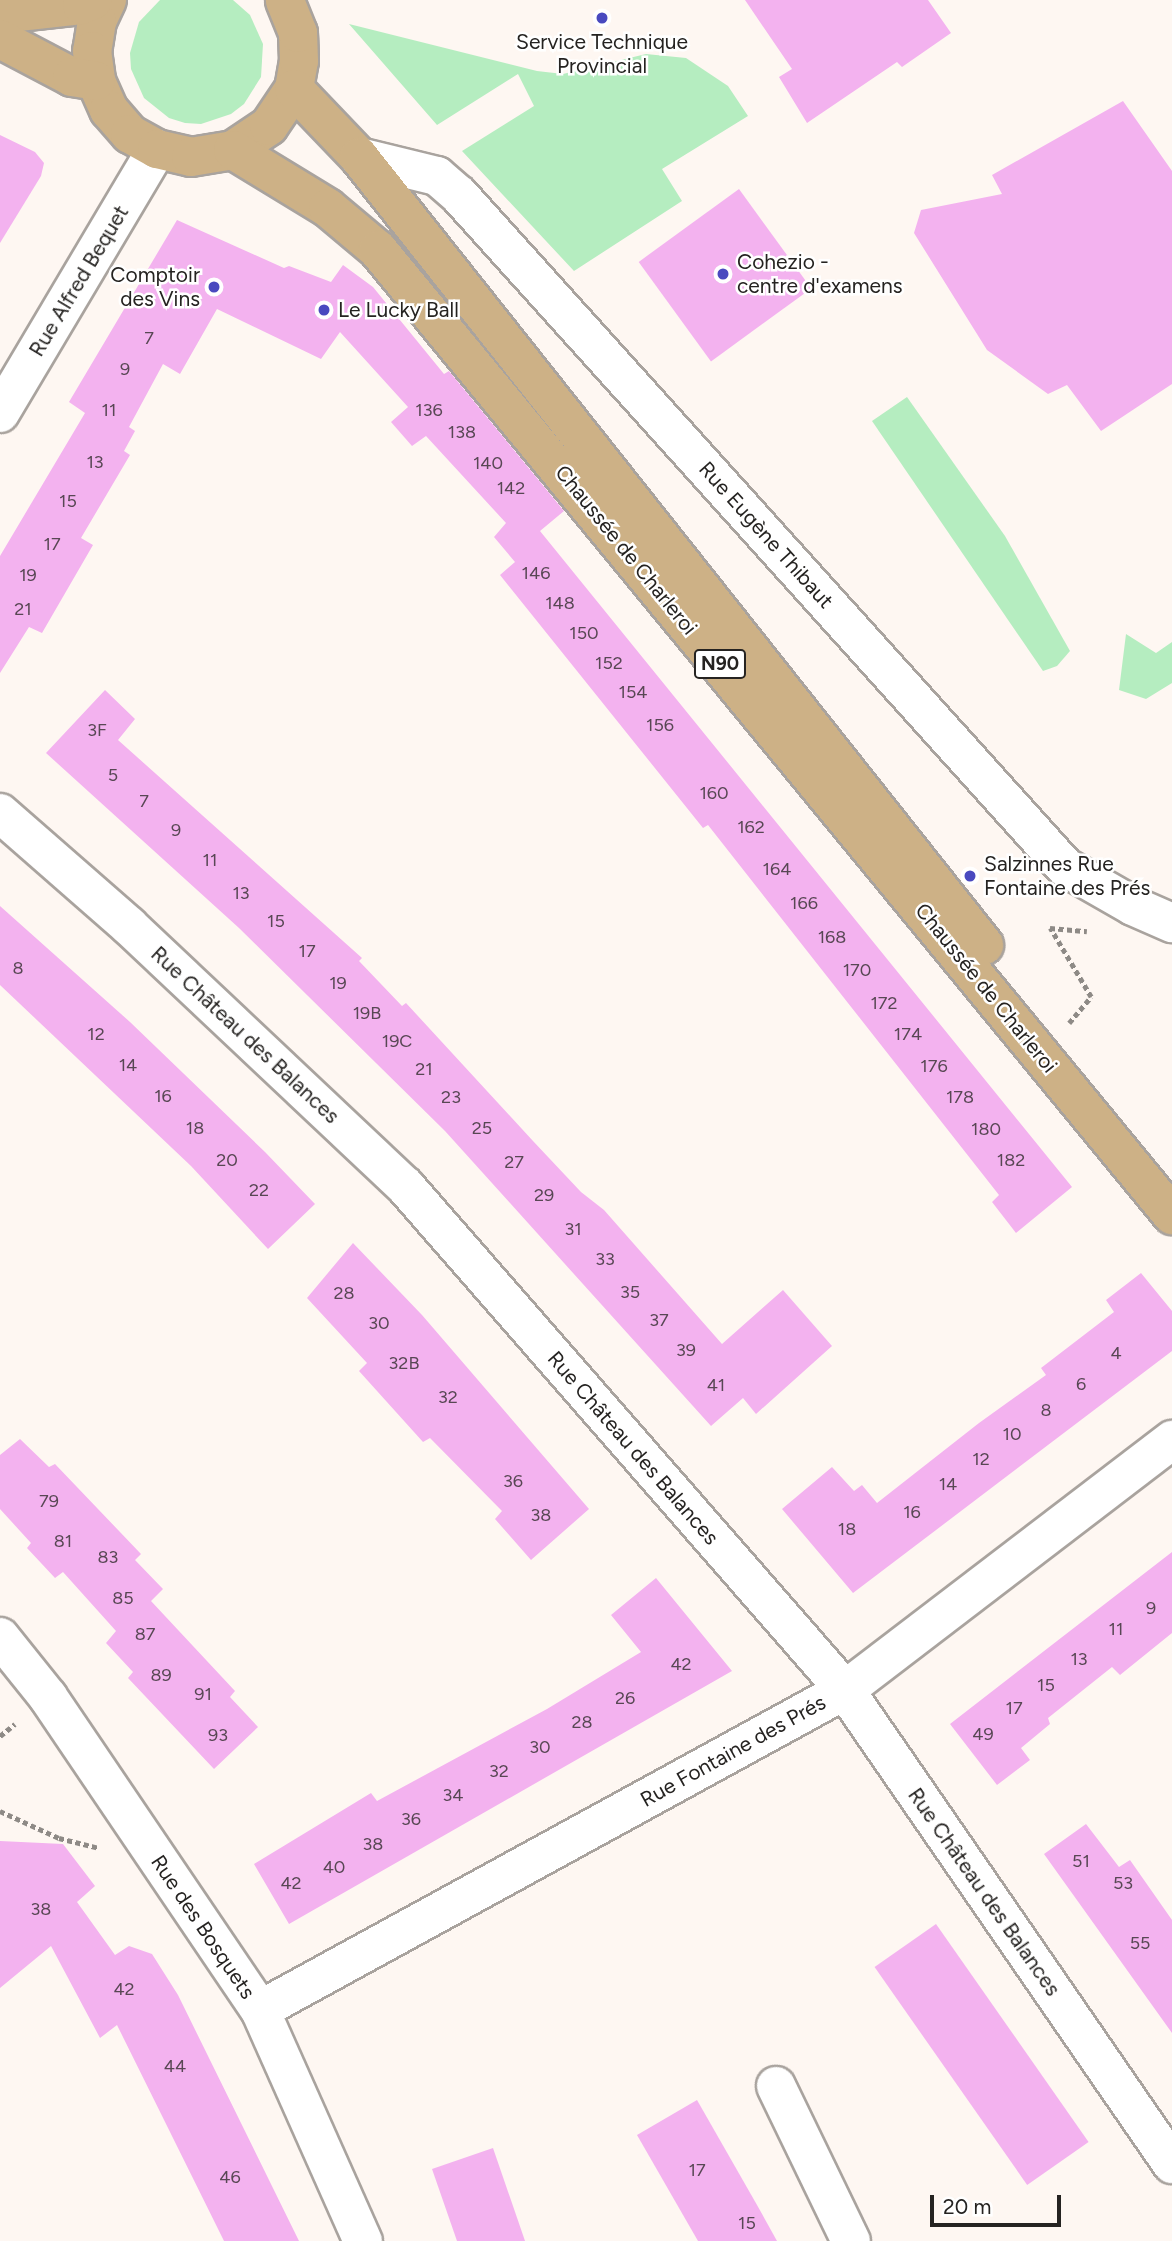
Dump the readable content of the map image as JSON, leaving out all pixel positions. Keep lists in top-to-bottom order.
{
  "streets": {
    "main road": ["Chaussée de Charleroi", "N90"],
    "street": [
      "Rue Alfred Bequet",
      "Rue Eugène Thibaut",
      "Rue Château des Balances",
      "Rue Fontaine des Prés",
      "Rue des Bosquets"
    ]
  },
  "crossings": [
    ["Rue Eugène Thibaut", "Chaussée de Charleroi"],
    ["Rue Château des Balances", "Rue Fontaine des Prés"],
    ["Rue Fontaine des Prés", "Rue des Bosquets"]
  ],
  "places": [
    "Service Technique Provincial",
    "Cohezio - centre d'examens",
    "Comptoir des Vins",
    "Le Lucky Ball",
    "Salzinnes Rue Fontaine des Prés"
  ],
  "house_numbers": [
    "7",
    "9",
    "11",
    "136",
    "138",
    "13",
    "140",
    "142",
    "15",
    "17",
    "146",
    "19",
    "148",
    "21",
    "150",
    "152",
    "154",
    "156",
    "3F",
    "5",
    "160",
    "7",
    "162",
    "9",
    "11",
    "164",
    "13",
    "166",
    "15",
    "168",
    "17",
    "8",
    "170",
    "19",
    "172",
    "19B",
    "12",
    "174",
    "19C",
    "14",
    "176",
    "21",
    "16",
    "23",
    "178",
    "18",
    "25",
    "180",
    "20",
    "182",
    "27",
    "22",
    "29",
    "31",
    "33",
    "35",
    "28",
    "37",
    "30",
    "39",
    "4",
    "32B",
    "6",
    "41",
    "32",
    "8",
    "10",
    "12",
    "36",
    "14",
    "79",
    "16",
    "38",
    "18",
    "81",
    "83",
    "85",
    "9",
    "11",
    "87",
    "13",
    "42",
    "89",
    "15",
    "91",
    "26",
    "17",
    "28",
    "49",
    "93",
    "30",
    "32",
    "34",
    "36",
    "38",
    "51",
    "40",
    "42",
    "53",
    "38",
    "55",
    "42",
    "44",
    "17",
    "46",
    "15"
  ],
  "scale_bar": "20 m"
}
